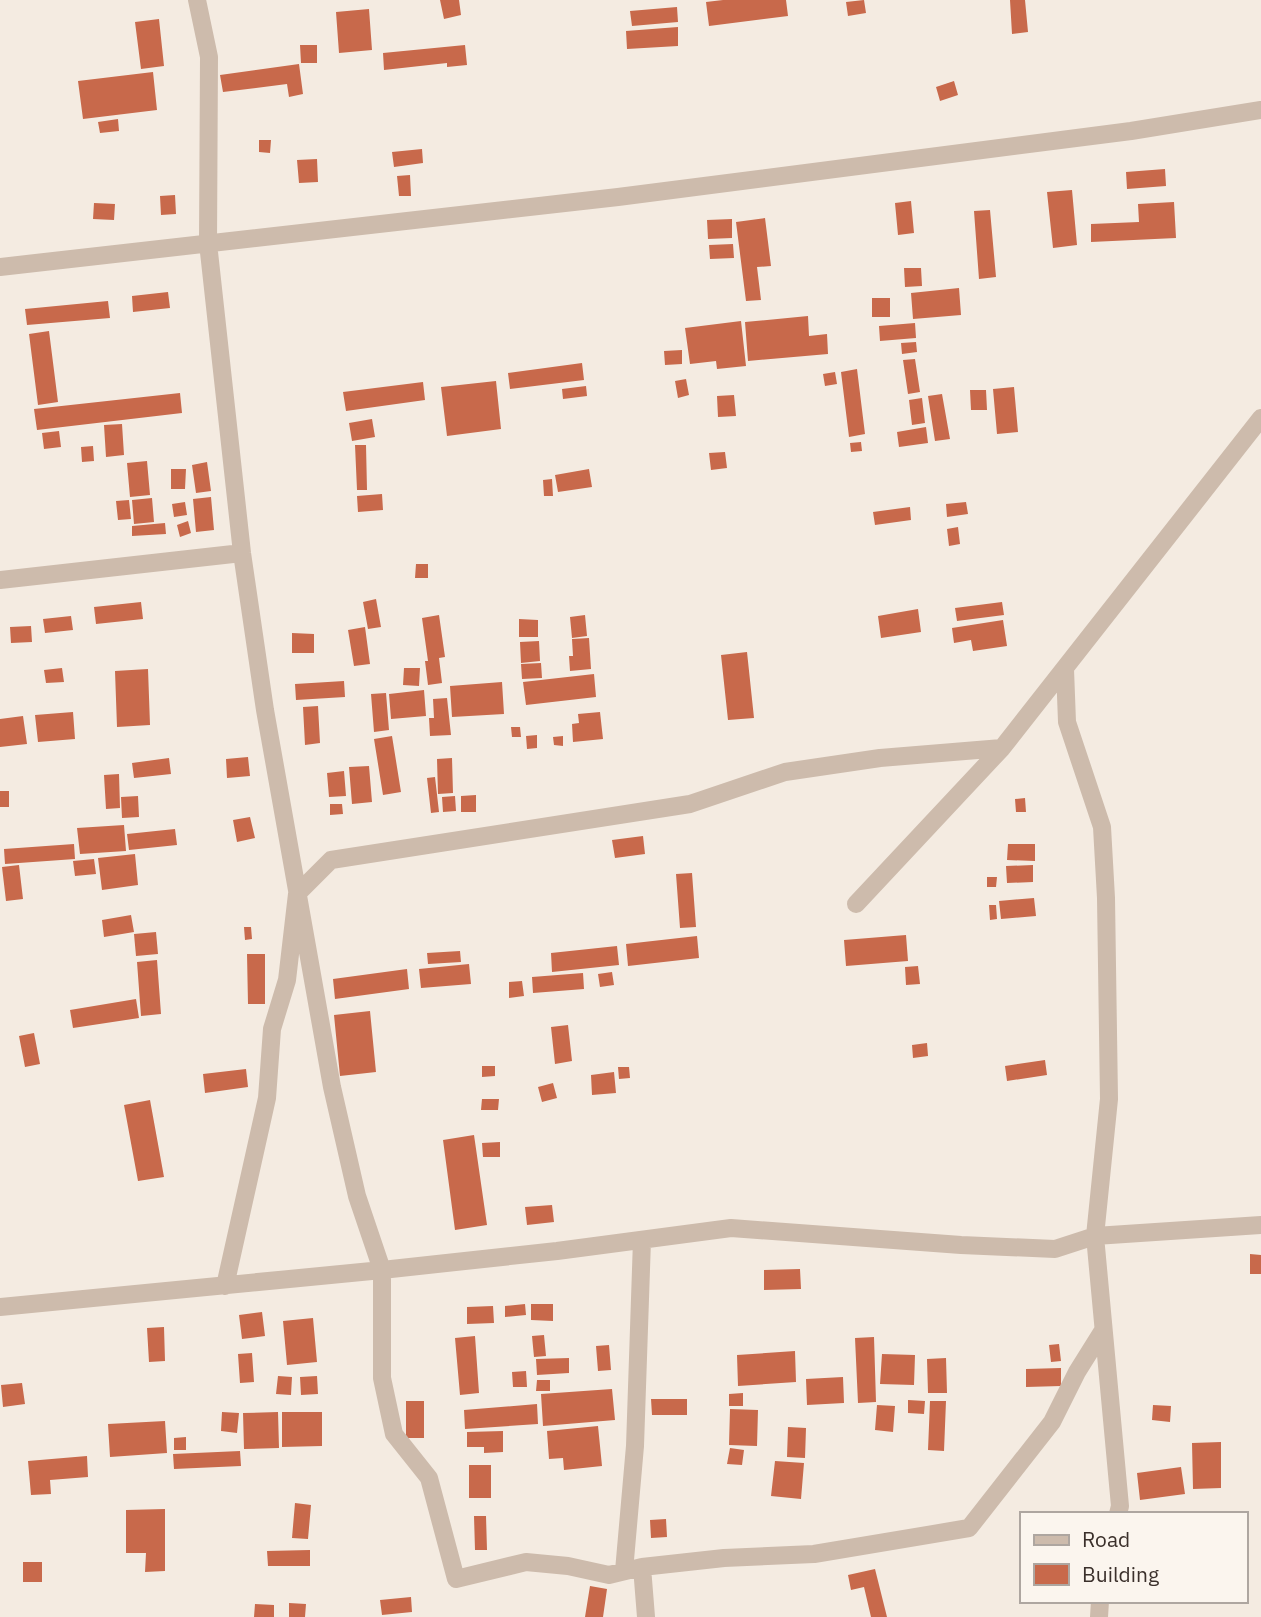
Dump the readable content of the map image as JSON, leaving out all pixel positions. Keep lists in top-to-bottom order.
{
  "legend": ["Road", "Building"]
}
